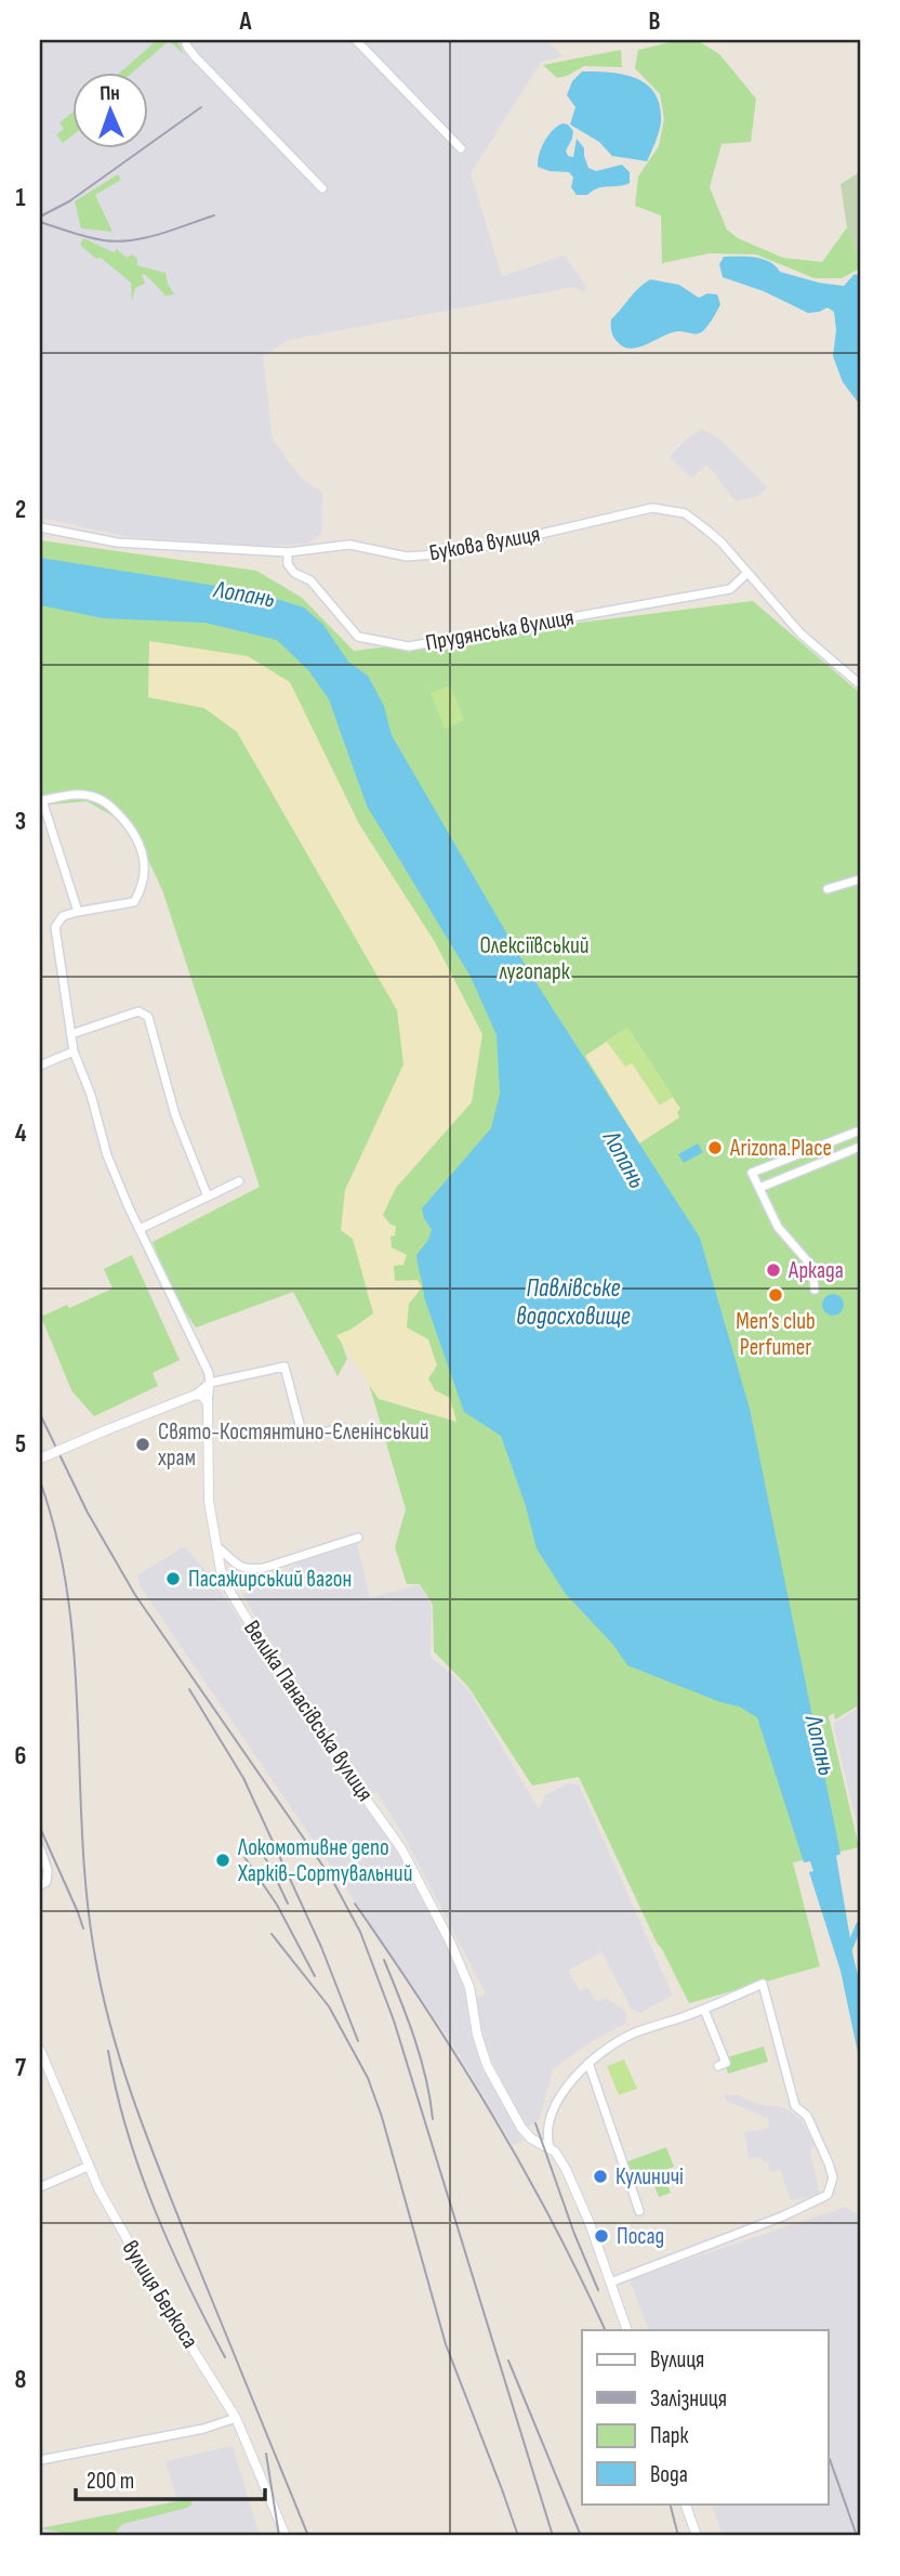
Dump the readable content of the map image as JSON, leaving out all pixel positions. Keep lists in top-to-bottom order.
{
  "streets": {
    "street": [
      "Букова вулиця",
      "Прудянська вулиця",
      "Велика Панасівська вулиця",
      "вулиця Беркоса"
    ]
  },
  "crossings": [
    ["Букова вулиця", "Прудянська вулиця"]
  ],
  "water": ["Лопань", "Павлівське водосховище"],
  "parks": ["Олексіївський лугопарк"],
  "places": [
    "Arizona.Place",
    "Аркада",
    "Men’s club Perfumer",
    "Свято-Костянтино-Єленінський храм",
    "Пасажирський вагон",
    "Локомотивне депо Харків-Сортувальний",
    "Кулиничі",
    "Посад"
  ],
  "legend": [
    "Вулиця",
    "Залізниця",
    "Парк",
    "Вода"
  ],
  "scale_bar": "200 m",
  "north": "top",
  "grid": {
    "columns": ["A", "B"],
    "rows": [
      "1",
      "2",
      "3",
      "4",
      "5",
      "6",
      "7",
      "8"
    ]
  }
}
